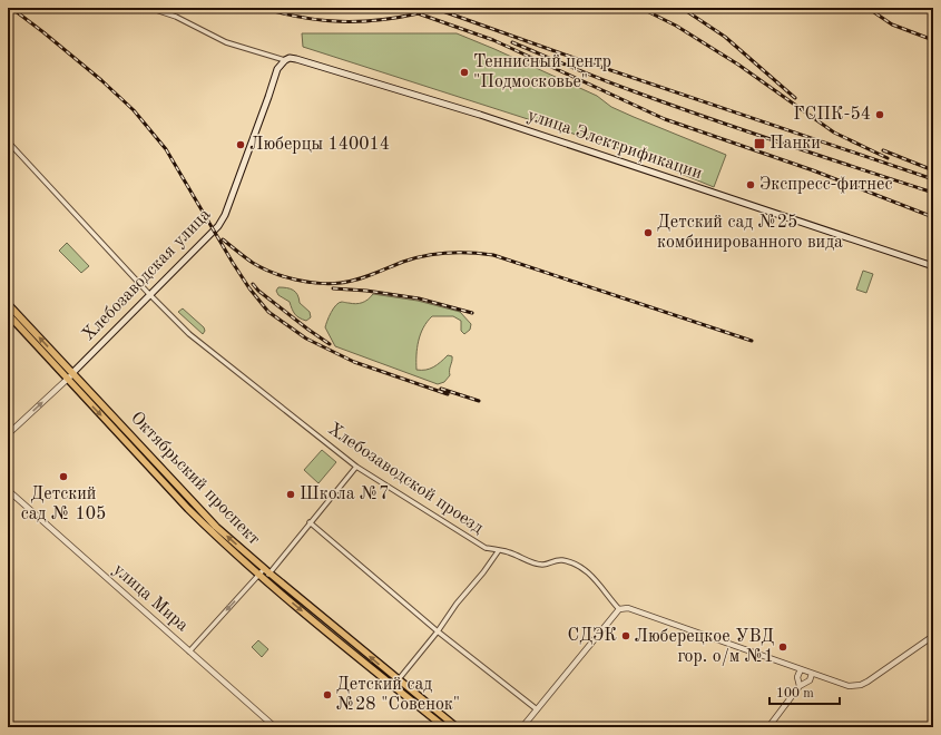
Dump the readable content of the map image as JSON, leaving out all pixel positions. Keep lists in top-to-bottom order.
{
  "streets": {
    "main road": ["улица Электрификации", "Хлебозаводская улица", "Октябрьский проспект"],
    "street": ["Хлебозаводской проезд", "улица Мира"]
  },
  "crossings": [
    ["улица Электрификации", "Хлебозаводская улица"],
    ["Хлебозаводская улица", "Октябрьский проспект"],
    ["Хлебозаводская улица", "Хлебозаводской проезд"]
  ],
  "places": {
    "other": [
      "Теннисный центр \"Подмосковье\"",
      "ГСПК-54",
      "Люберцы 140014",
      "Экспресс-фитнес",
      "Детский сад №25 комбинированного вида",
      "Детский сад № 105",
      "Школа №7",
      "СДЭК",
      "Люберецкое УВД гор. о/м №1",
      "Детский сад №28 \"Совенок\""
    ],
    "transit": ["Панки"]
  },
  "scale_bar": "100 m"
}
